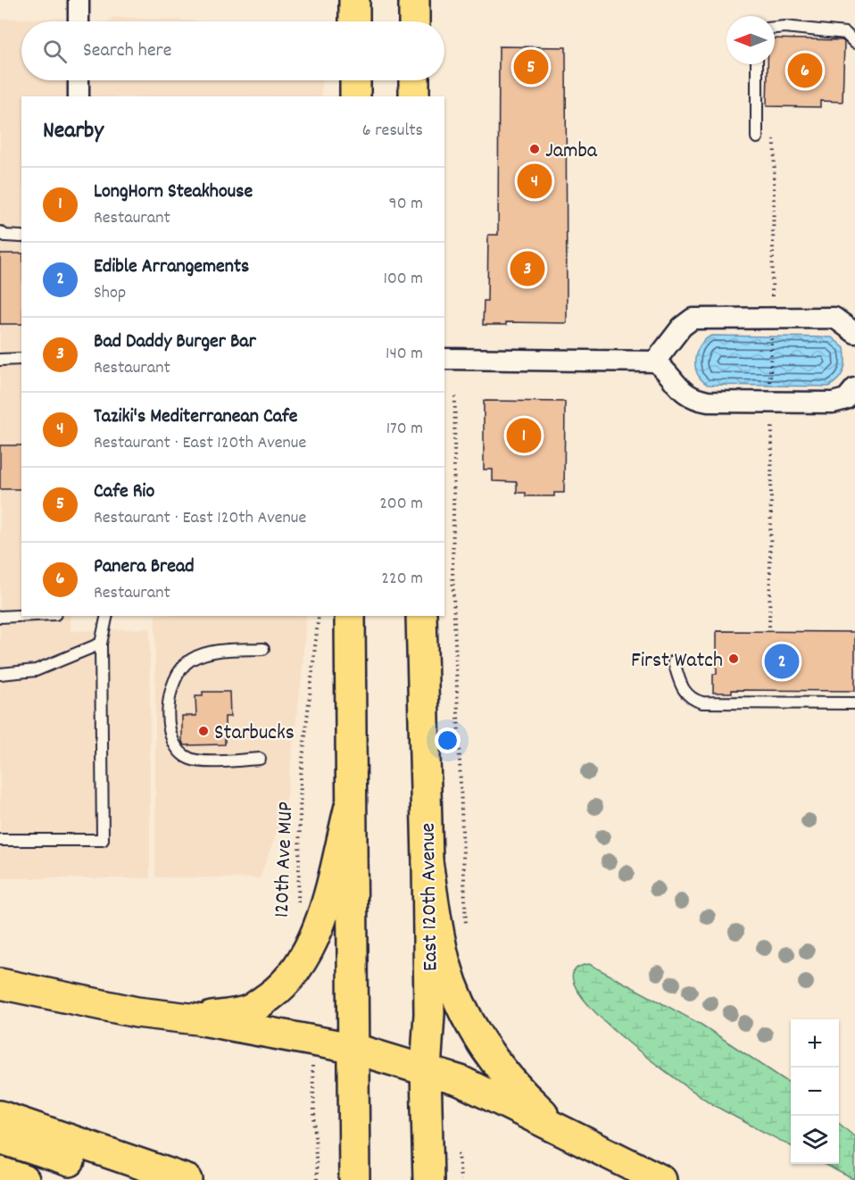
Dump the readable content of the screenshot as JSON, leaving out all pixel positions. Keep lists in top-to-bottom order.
{
  "streets": {
    "main road": ["East 120th Avenue"],
    "path": ["120th Ave MUP"]
  },
  "places": ["Jamba", "First Watch", "Starbucks"],
  "north": "left",
  "page": {
    "search": "Search here",
    "pins": [
      "5",
      "6",
      "4",
      "3",
      "1",
      "2"
    ],
    "heading": ["Nearby", "6 results"],
    "list": [
      {
        "mark": "1",
        "name": "LongHorn Steakhouse",
        "note": "Restaurant",
        "value": "90 m"
      },
      {
        "mark": "2",
        "name": "Edible Arrangements",
        "note": "Shop",
        "value": "100 m"
      },
      {
        "mark": "3",
        "name": "Bad Daddy Burger Bar",
        "note": "Restaurant",
        "value": "140 m"
      },
      {
        "mark": "4",
        "name": "Taziki's Mediterranean Cafe",
        "note": "Restaurant · East 120th Avenue",
        "value": "170 m"
      },
      {
        "mark": "5",
        "name": "Cafe Rio",
        "note": "Restaurant · East 120th Avenue",
        "value": "200 m"
      },
      {
        "mark": "6",
        "name": "Panera Bread",
        "note": "Restaurant",
        "value": "220 m"
      }
    ],
    "map_buttons": ["+", "−"]
  }
}
